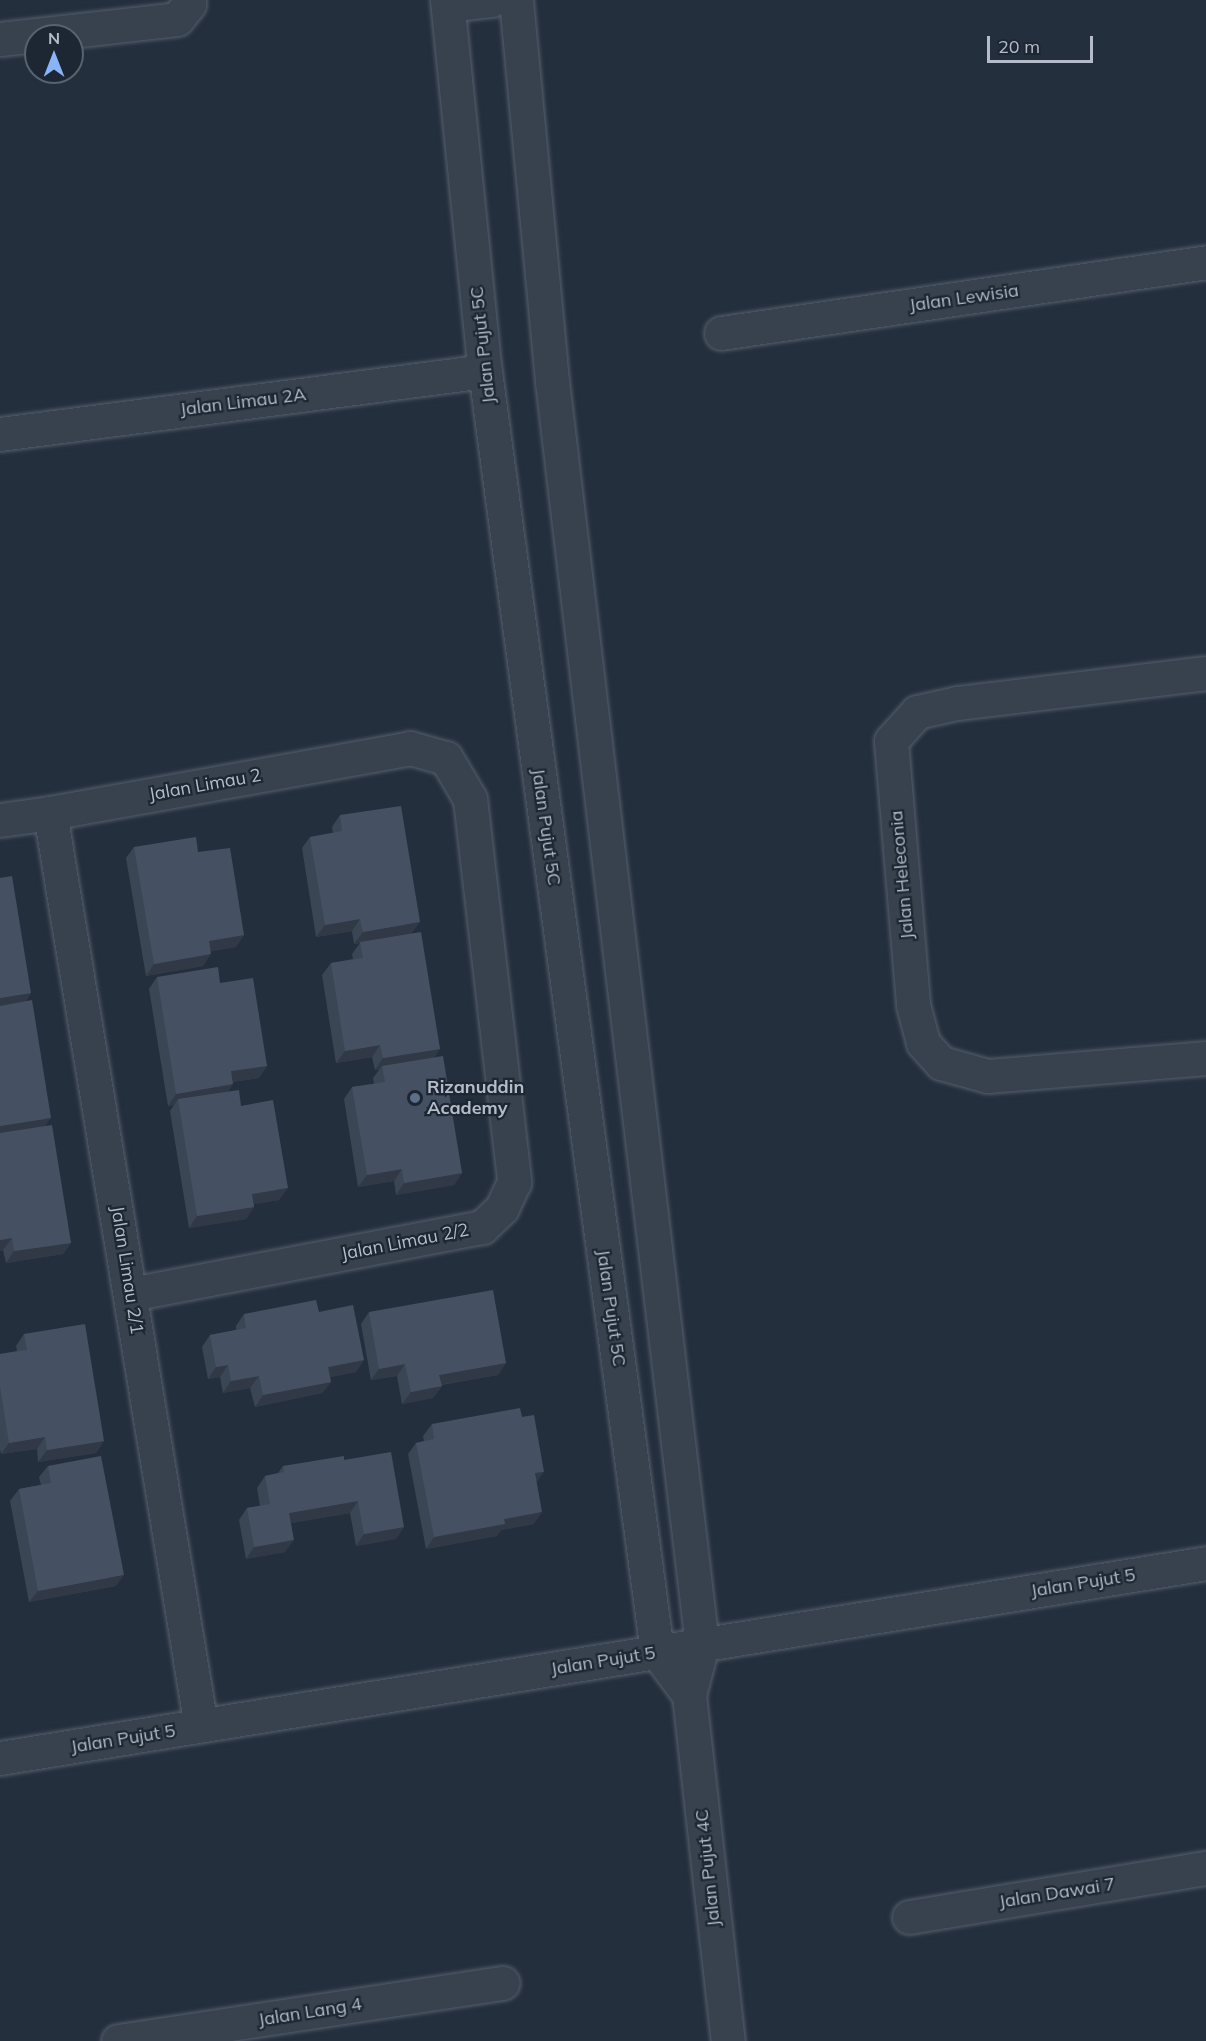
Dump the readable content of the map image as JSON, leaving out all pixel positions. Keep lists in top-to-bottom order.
{
  "streets": {
    "street": [
      "Jalan Lewisia",
      "Jalan Pujut 5C",
      "Jalan Limau 2A",
      "Jalan Limau 2",
      "Jalan Heleconia",
      "Jalan Limau 2/2",
      "Jalan Limau 2/1",
      "Jalan Pujut 5",
      "Jalan Pujut 4C",
      "Jalan Dawai 7",
      "Jalan Lang 4"
    ]
  },
  "crossings": [
    ["Jalan Pujut 5C", "Jalan Limau 2A"],
    ["Jalan Pujut 5C", "Jalan Pujut 5"],
    ["Jalan Limau 2", "Jalan Limau 2/2"],
    ["Jalan Limau 2", "Jalan Limau 2/1"],
    ["Jalan Limau 2/2", "Jalan Limau 2/1"],
    ["Jalan Limau 2/1", "Jalan Pujut 5"]
  ],
  "places": ["Rizanuddin Academy"],
  "scale_bar": "20 m",
  "north": "top"
}
